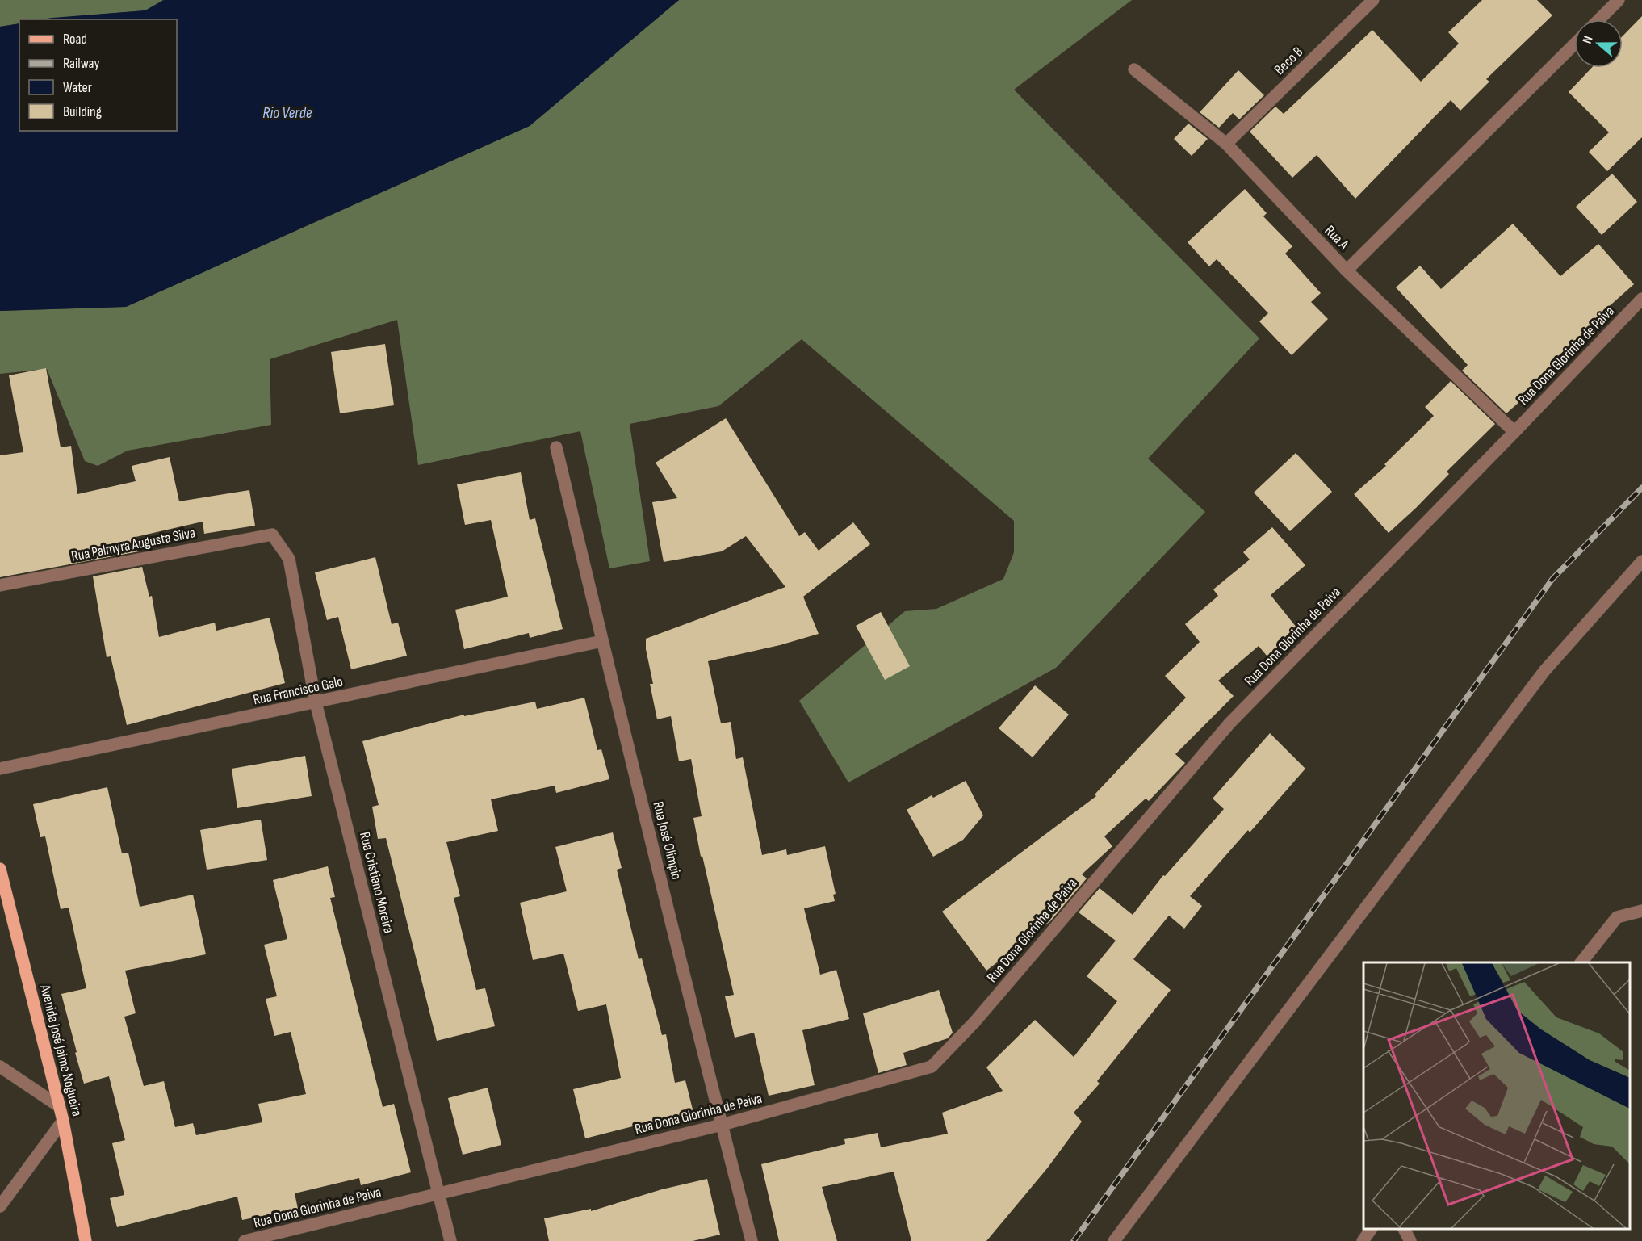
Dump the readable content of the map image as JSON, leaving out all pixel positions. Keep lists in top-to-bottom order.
{
  "streets": {
    "main road": ["Avenida José Jaime Nogueira"],
    "street": [
      "Beco B",
      "Rua A",
      "Rua Dona Glorinha de Paiva",
      "Rua Palmyra Augusta Silva",
      "Rua Francisco Galo",
      "Rua José Olímpio",
      "Rua Cristiano Moreira"
    ]
  },
  "crossings": [
    ["Beco B", "Rua A"],
    ["Rua A", "Rua Dona Glorinha de Paiva"],
    ["Rua Dona Glorinha de Paiva", "Rua José Olímpio"],
    ["Rua Dona Glorinha de Paiva", "Rua Cristiano Moreira"],
    ["Rua Palmyra Augusta Silva", "Rua Cristiano Moreira"],
    ["Rua Francisco Galo", "Rua José Olímpio"],
    ["Rua Francisco Galo", "Rua Cristiano Moreira"]
  ],
  "water": ["Rio Verde"],
  "legend": [
    "Road",
    "Railway",
    "Water",
    "Building"
  ],
  "north": "left"
}
